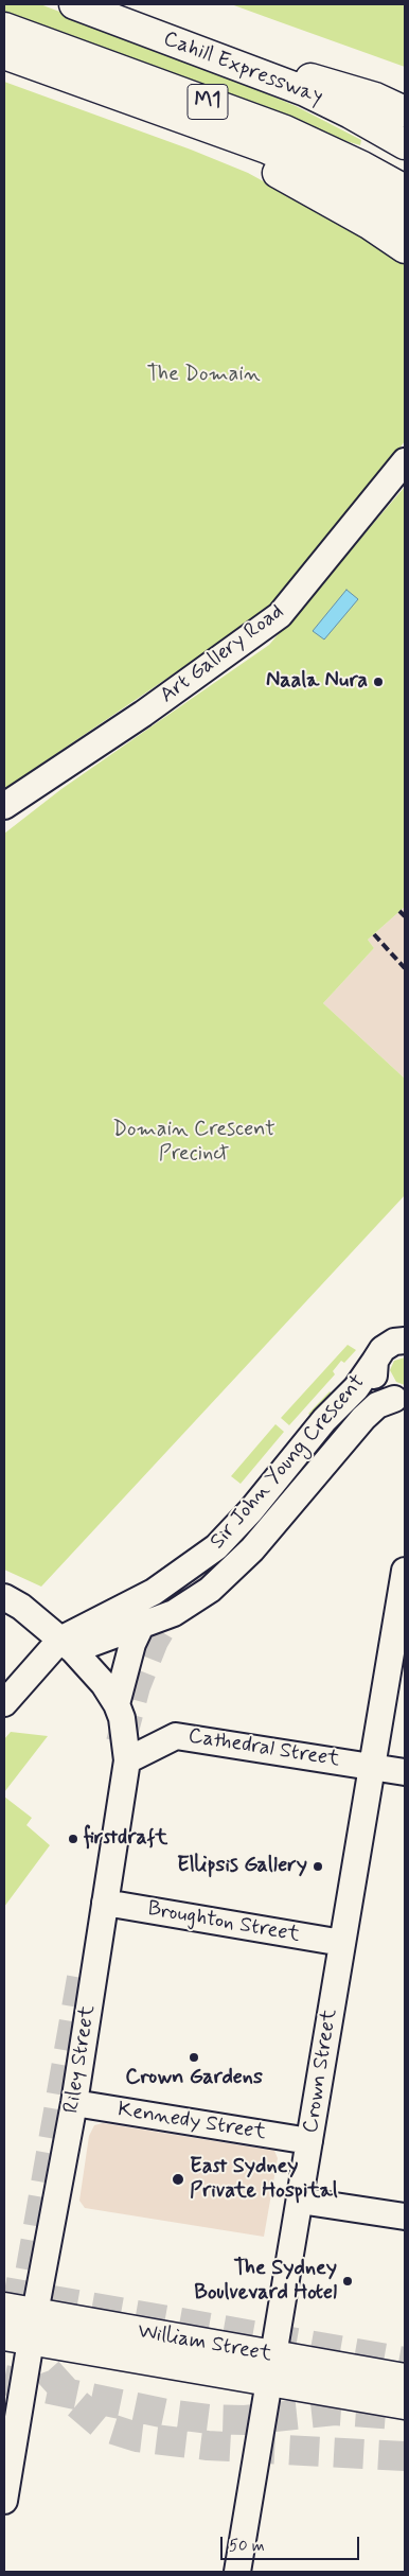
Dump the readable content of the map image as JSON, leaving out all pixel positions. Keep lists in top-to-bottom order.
{
  "streets": {
    "main road": ["Cahill Expressway", "M1", "William Street"],
    "street": [
      "Art Gallery Road",
      "Sir John Young Crescent",
      "Cathedral Street",
      "Broughton Street",
      "Riley Street",
      "Crown Street",
      "Kennedy Street"
    ]
  },
  "crossings": [
    ["Sir John Young Crescent", "Riley Street"],
    ["Cathedral Street", "Riley Street"],
    ["Cathedral Street", "Crown Street"],
    ["Broughton Street", "Riley Street"],
    ["Broughton Street", "Crown Street"],
    ["Riley Street", "Kennedy Street"],
    ["Riley Street", "William Street"],
    ["Crown Street", "Kennedy Street"],
    ["Crown Street", "William Street"]
  ],
  "parks": ["The Domain", "Domain Crescent Precinct"],
  "places": [
    "Naala Nura",
    "firstdraft",
    "Ellipsis Gallery",
    "Crown Gardens",
    "East Sydney Private Hospital",
    "The Sydney Boulvevard Hotel"
  ],
  "scale_bar": "50 m"
}
